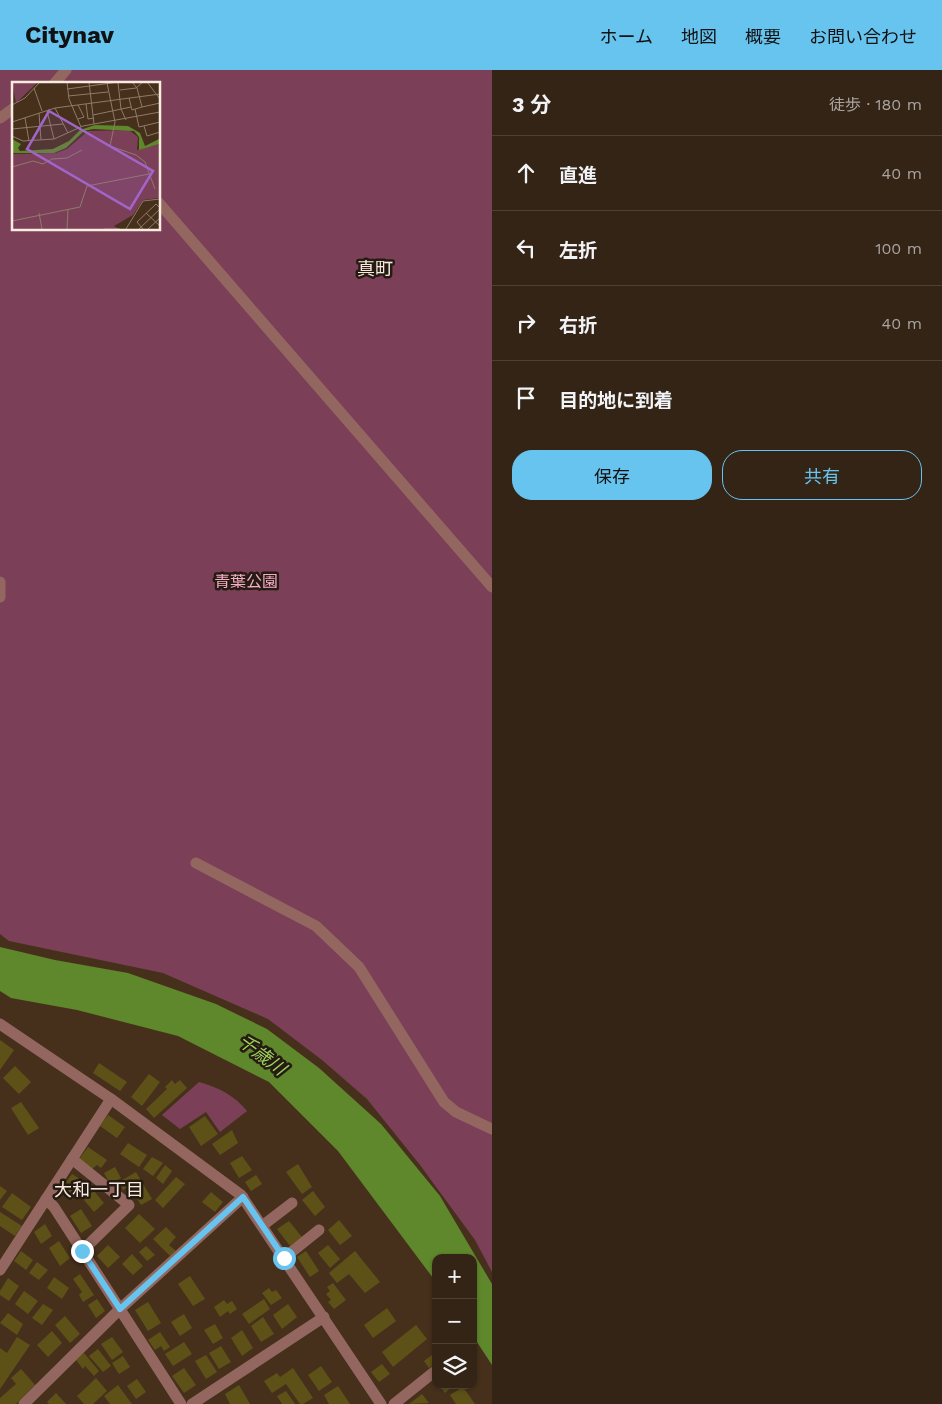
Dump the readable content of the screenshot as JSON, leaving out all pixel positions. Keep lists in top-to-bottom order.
{
  "districts": ["真町", "大和一丁目"],
  "water": ["千歳川"],
  "parks": ["青葉公園"],
  "page": {
    "header": "Citynav",
    "nav": [
      "ホーム",
      "地図",
      "概要",
      "お問い合わせ"
    ],
    "heading": ["3 分", "徒歩 · 180 m"],
    "list": [
      ["直進", "40 m"],
      ["左折", "100 m"],
      ["右折", "40 m"],
      "目的地に到着"
    ],
    "buttons": ["保存", "共有"],
    "map_buttons": ["+", "−"]
  }
}
